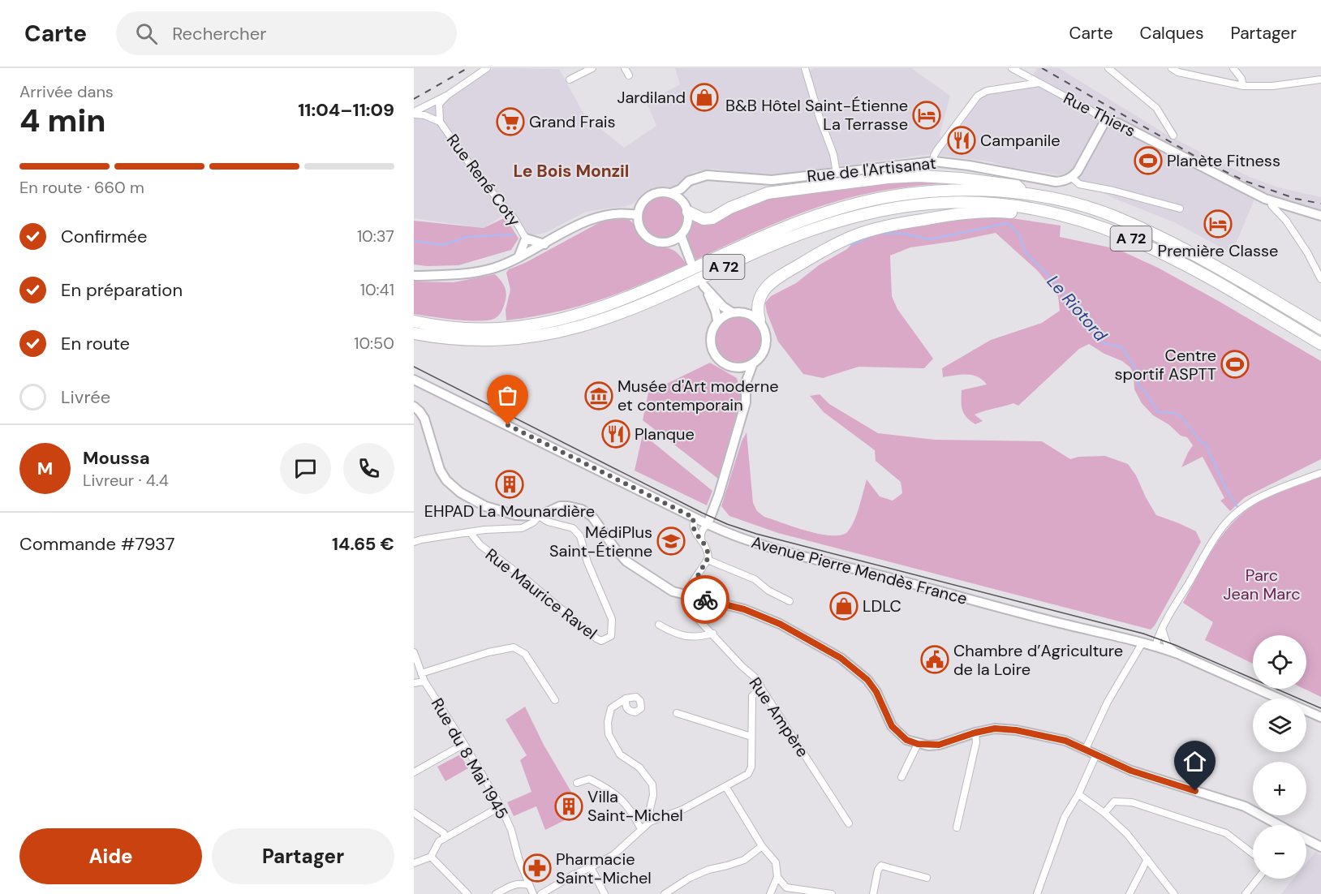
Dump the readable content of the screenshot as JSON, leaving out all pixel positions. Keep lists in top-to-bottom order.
{
  "streets": {
    "highway": ["A 72"],
    "street": [
      "Rue Thiers",
      "Rue de l'Artisanat",
      "Rue René Coty",
      "Avenue Pierre Mendès France",
      "Rue Maurice Ravel",
      "Rue Ampère",
      "Rue du 8 Mai 1945"
    ]
  },
  "districts": ["Le Bois Monzil"],
  "water": ["Le Riotord"],
  "parks": ["Parc Jean Marc"],
  "places": {
    "shop": ["Jardiland", "LDLC"],
    "hotel": ["B&B Hôtel Saint-Étienne La Terrasse", "Première Classe"],
    "supermarket": ["Grand Frais"],
    "restaurant": ["Campanile", "Planque"],
    "sports": ["Planète Fitness", "Centre sportif ASPTT"],
    "museum": ["Musée d'Art moderne et contemporain"],
    "building": ["EHPAD La Mounardière", "Villa Saint-Michel"],
    "school or university": ["MédiPlus Saint-Étienne"],
    "public building": ["Chambre d’Agriculture de la Loire"],
    "pharmacy": ["Pharmacie Saint-Michel"]
  },
  "page": {
    "header": "Carte",
    "search": "Rechercher",
    "nav": ["Carte", "Calques", "Partager"],
    "heading": ["4 min", "Arrivée dans", "11:04–11:09"],
    "panel": [
      "Moussa",
      "Livreur · 4.4",
      "Commande #7937",
      "14.65 €"
    ],
    "bar": "En route · 660 m",
    "list": [
      ["Confirmée", "10:37"],
      ["En préparation", "10:41"],
      ["En route", "10:50"],
      "Livrée"
    ],
    "round": "M",
    "map_buttons": ["+", "−"],
    "buttons": ["Aide", "Partager"]
  }
}
